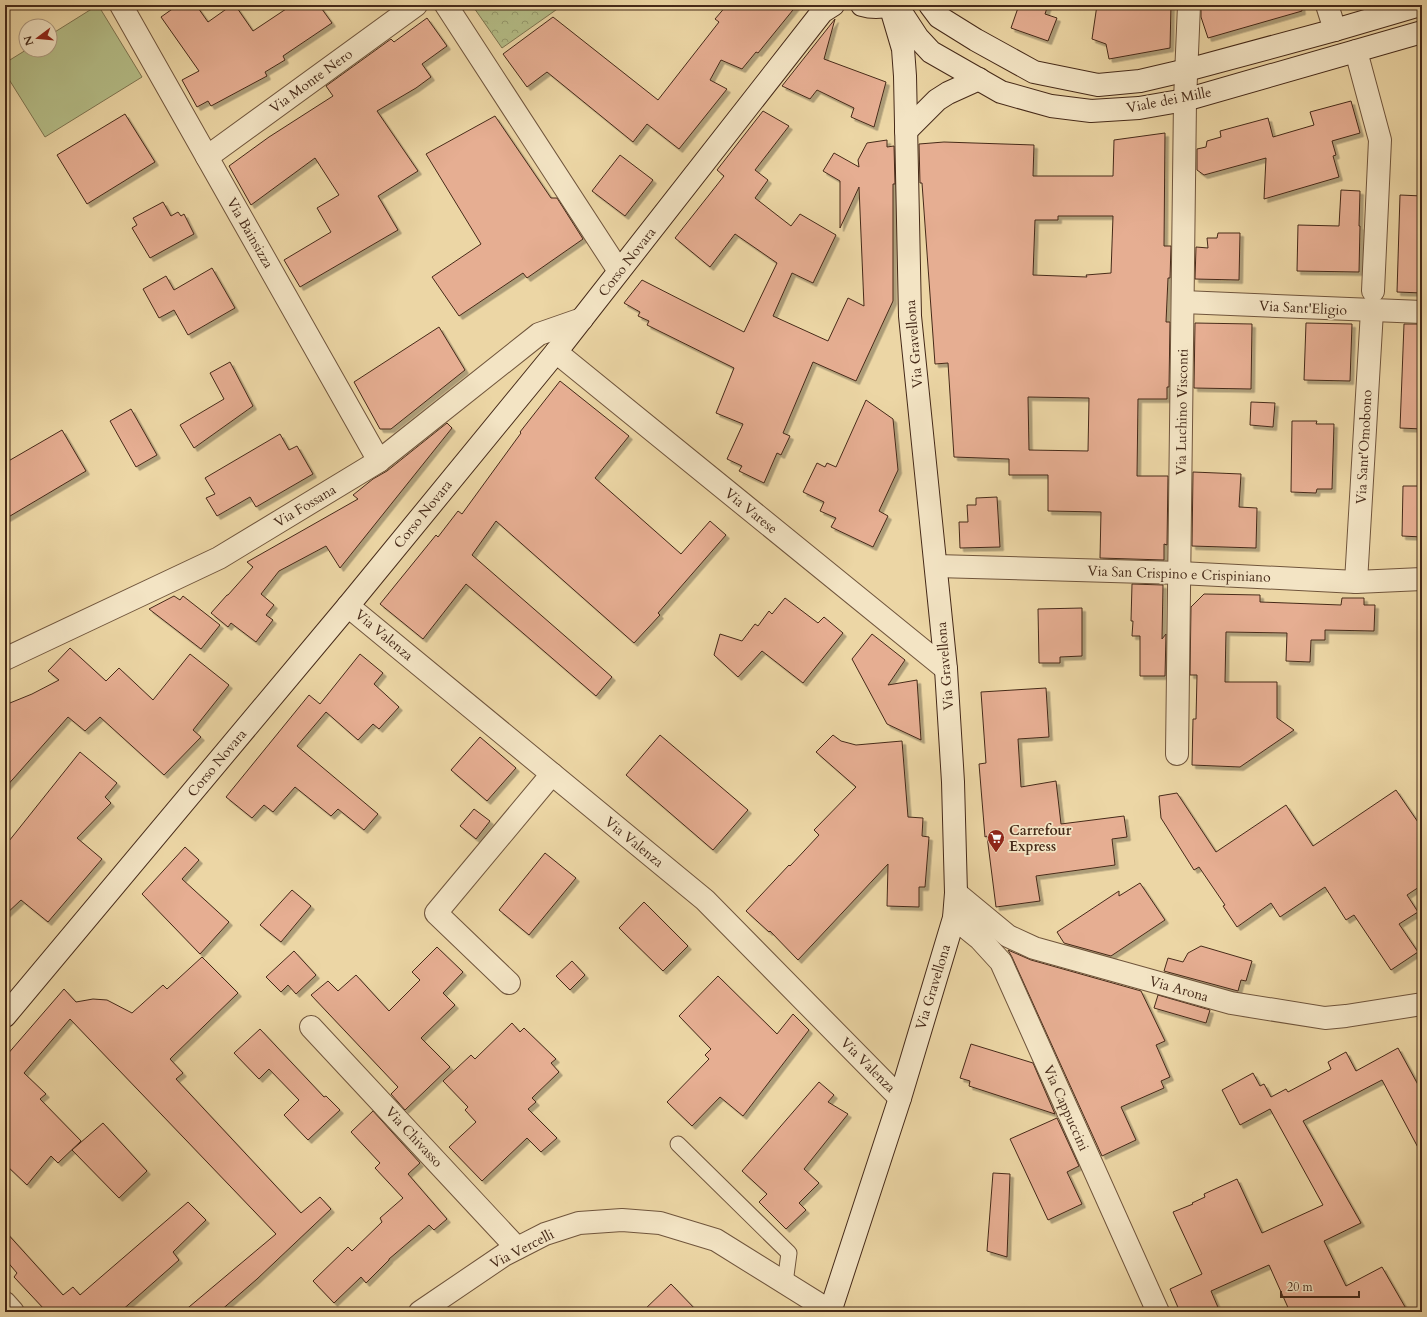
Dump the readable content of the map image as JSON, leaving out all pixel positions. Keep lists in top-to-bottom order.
{
  "streets": {
    "street": [
      "Via Monte Nero",
      "Viale dei Mille",
      "Via Bainsizza",
      "Corso Novara",
      "Via Sant'Eligio",
      "Via Gravellona",
      "Via Luchino Visconti",
      "Via Sant'Omobono",
      "Via Fossana",
      "Via Varese",
      "Via San Crispino e Crispiniano",
      "Via Valenza",
      "Via Arona",
      "Via Cappuccini",
      "Via Chivasso",
      "Via Vercelli"
    ]
  },
  "crossings": [
    ["Via Monte Nero", "Via Bainsizza"],
    ["Viale dei Mille", "Via Luchino Visconti"],
    ["Viale dei Mille", "Via Sant'Omobono"],
    ["Via Bainsizza", "Via Fossana"],
    ["Corso Novara", "Via Fossana"],
    ["Corso Novara", "Via Varese"],
    ["Corso Novara", "Via Valenza"],
    ["Via Sant'Eligio", "Via Luchino Visconti"],
    ["Via Sant'Eligio", "Via Sant'Omobono"],
    ["Via Gravellona", "Via Varese"],
    ["Via Gravellona", "Via San Crispino e Crispiniano"],
    ["Via Gravellona", "Via Valenza"],
    ["Via Gravellona", "Via Arona"],
    ["Via Gravellona", "Via Cappuccini"],
    ["Via Gravellona", "Via Vercelli"],
    ["Via Luchino Visconti", "Via San Crispino e Crispiniano"],
    ["Via Sant'Omobono", "Via San Crispino e Crispiniano"],
    ["Via Chivasso", "Via Vercelli"]
  ],
  "places": {
    "supermarket": ["Carrefour Express"]
  },
  "scale_bar": "20 m",
  "north": "left"
}
